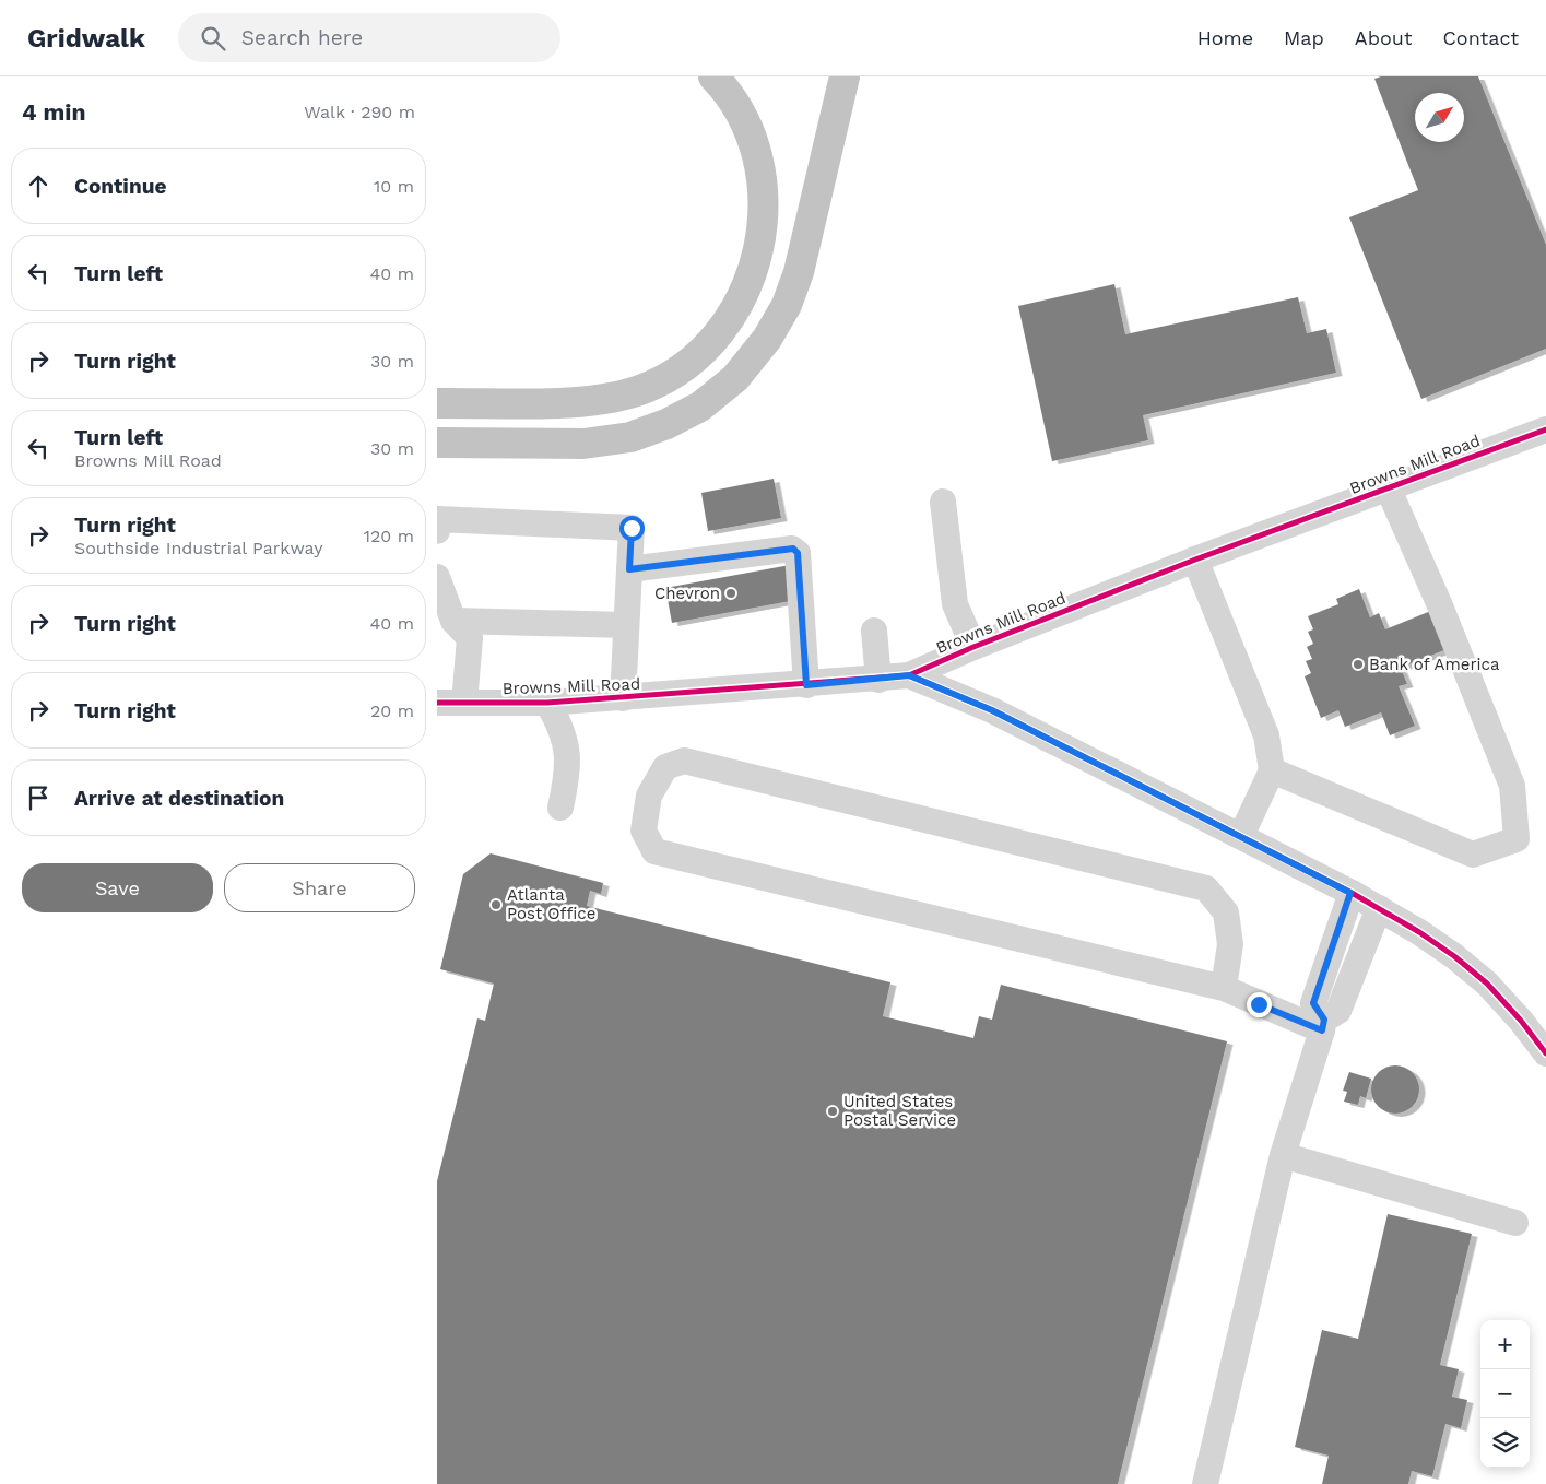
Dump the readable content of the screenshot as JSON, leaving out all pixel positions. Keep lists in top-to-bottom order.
{
  "streets": {
    "street": ["Browns Mill Road"]
  },
  "places": [
    "Chevron",
    "Bank of America",
    "Atlanta Post Office",
    "United States Postal Service"
  ],
  "north": "top right",
  "page": {
    "header": "Gridwalk",
    "search": "Search here",
    "nav": [
      "Home",
      "Map",
      "About",
      "Contact"
    ],
    "heading": ["4 min", "Walk · 290 m"],
    "list": [
      ["Continue", "10 m"],
      ["Turn left", "40 m"],
      ["Turn right", "30 m"],
      ["Turn left", "Browns Mill Road", "30 m"],
      ["Turn right", "Southside Industrial Parkway", "120 m"],
      ["Turn right", "40 m"],
      ["Turn right", "20 m"],
      "Arrive at destination"
    ],
    "buttons": ["Save", "Share"],
    "map_buttons": ["+", "−"]
  }
}
